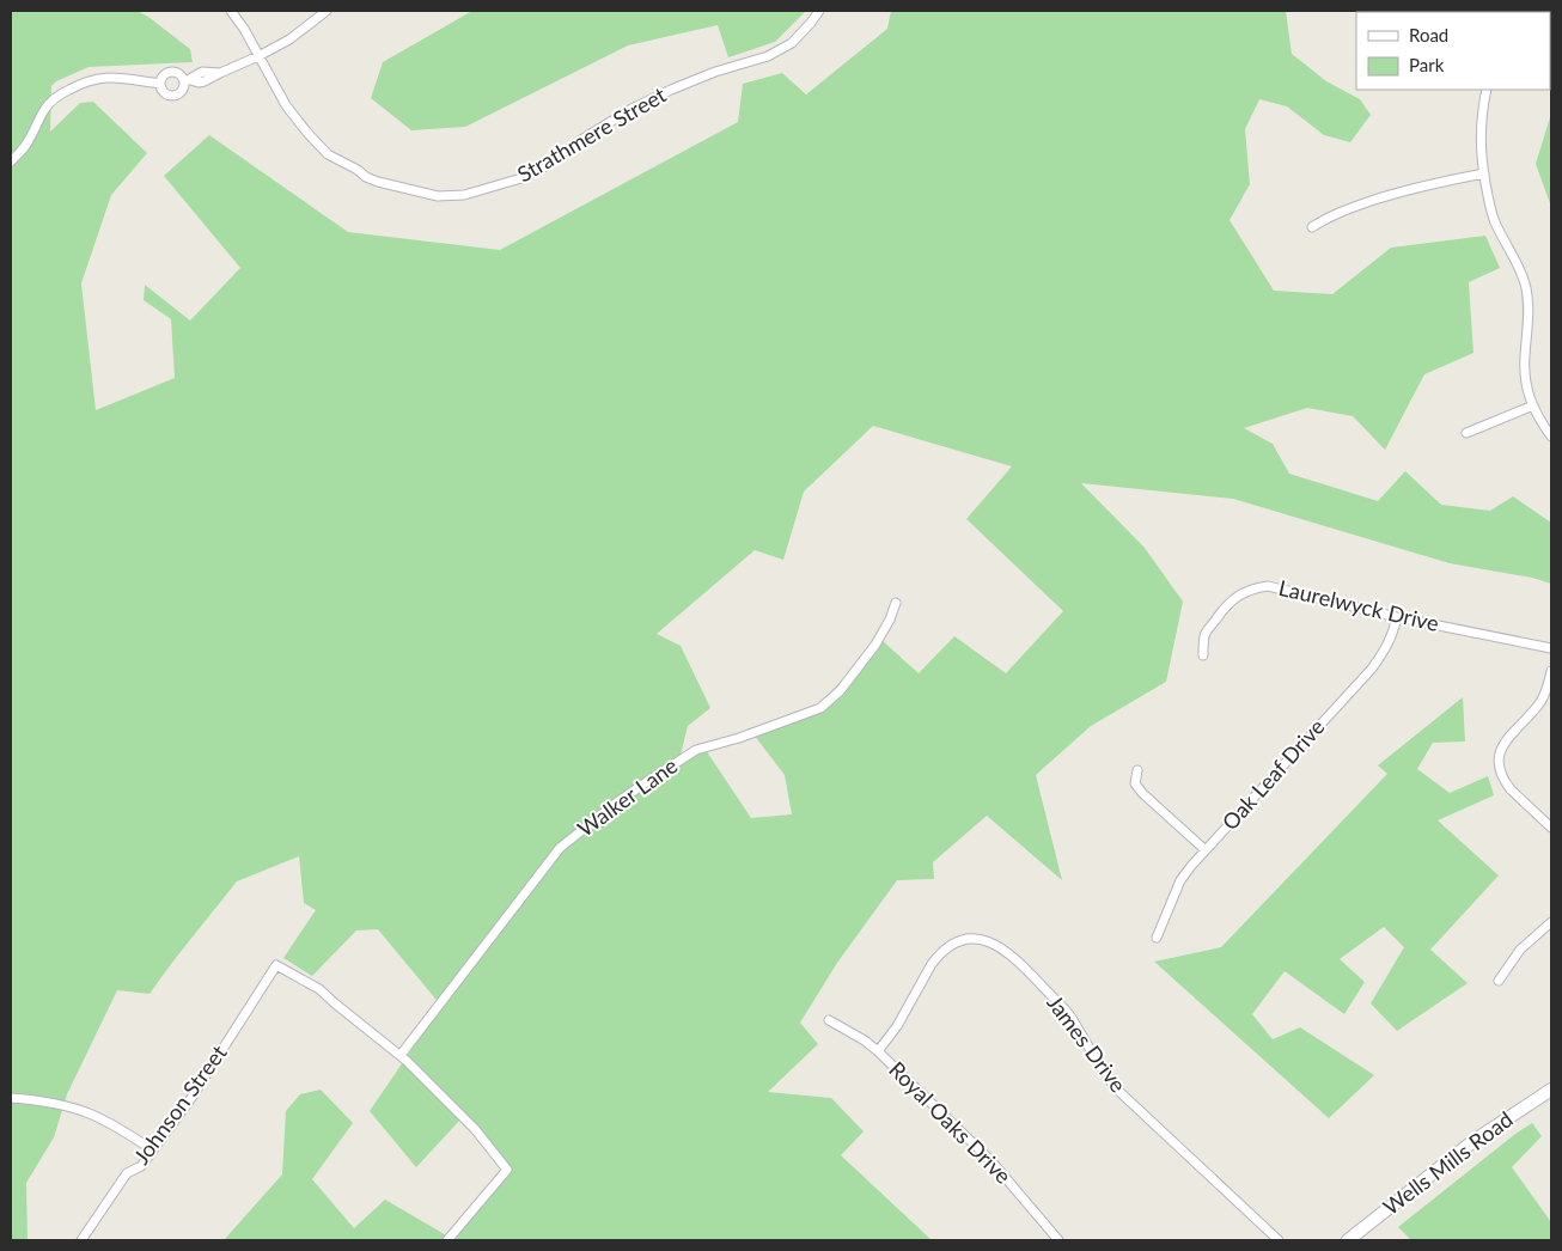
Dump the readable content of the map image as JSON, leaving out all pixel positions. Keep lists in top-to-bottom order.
{
  "streets": {
    "main road": ["Wells Mills Road"],
    "street": [
      "Strathmere Street",
      "Laurelwyck Drive",
      "Oak Leaf Drive",
      "Walker Lane",
      "James Drive",
      "Johnson Street",
      "Royal Oaks Drive"
    ]
  },
  "crossings": [
    ["Laurelwyck Drive", "Oak Leaf Drive"],
    ["Walker Lane", "Johnson Street"],
    ["James Drive", "Royal Oaks Drive"]
  ],
  "legend": ["Road", "Park"]
}
